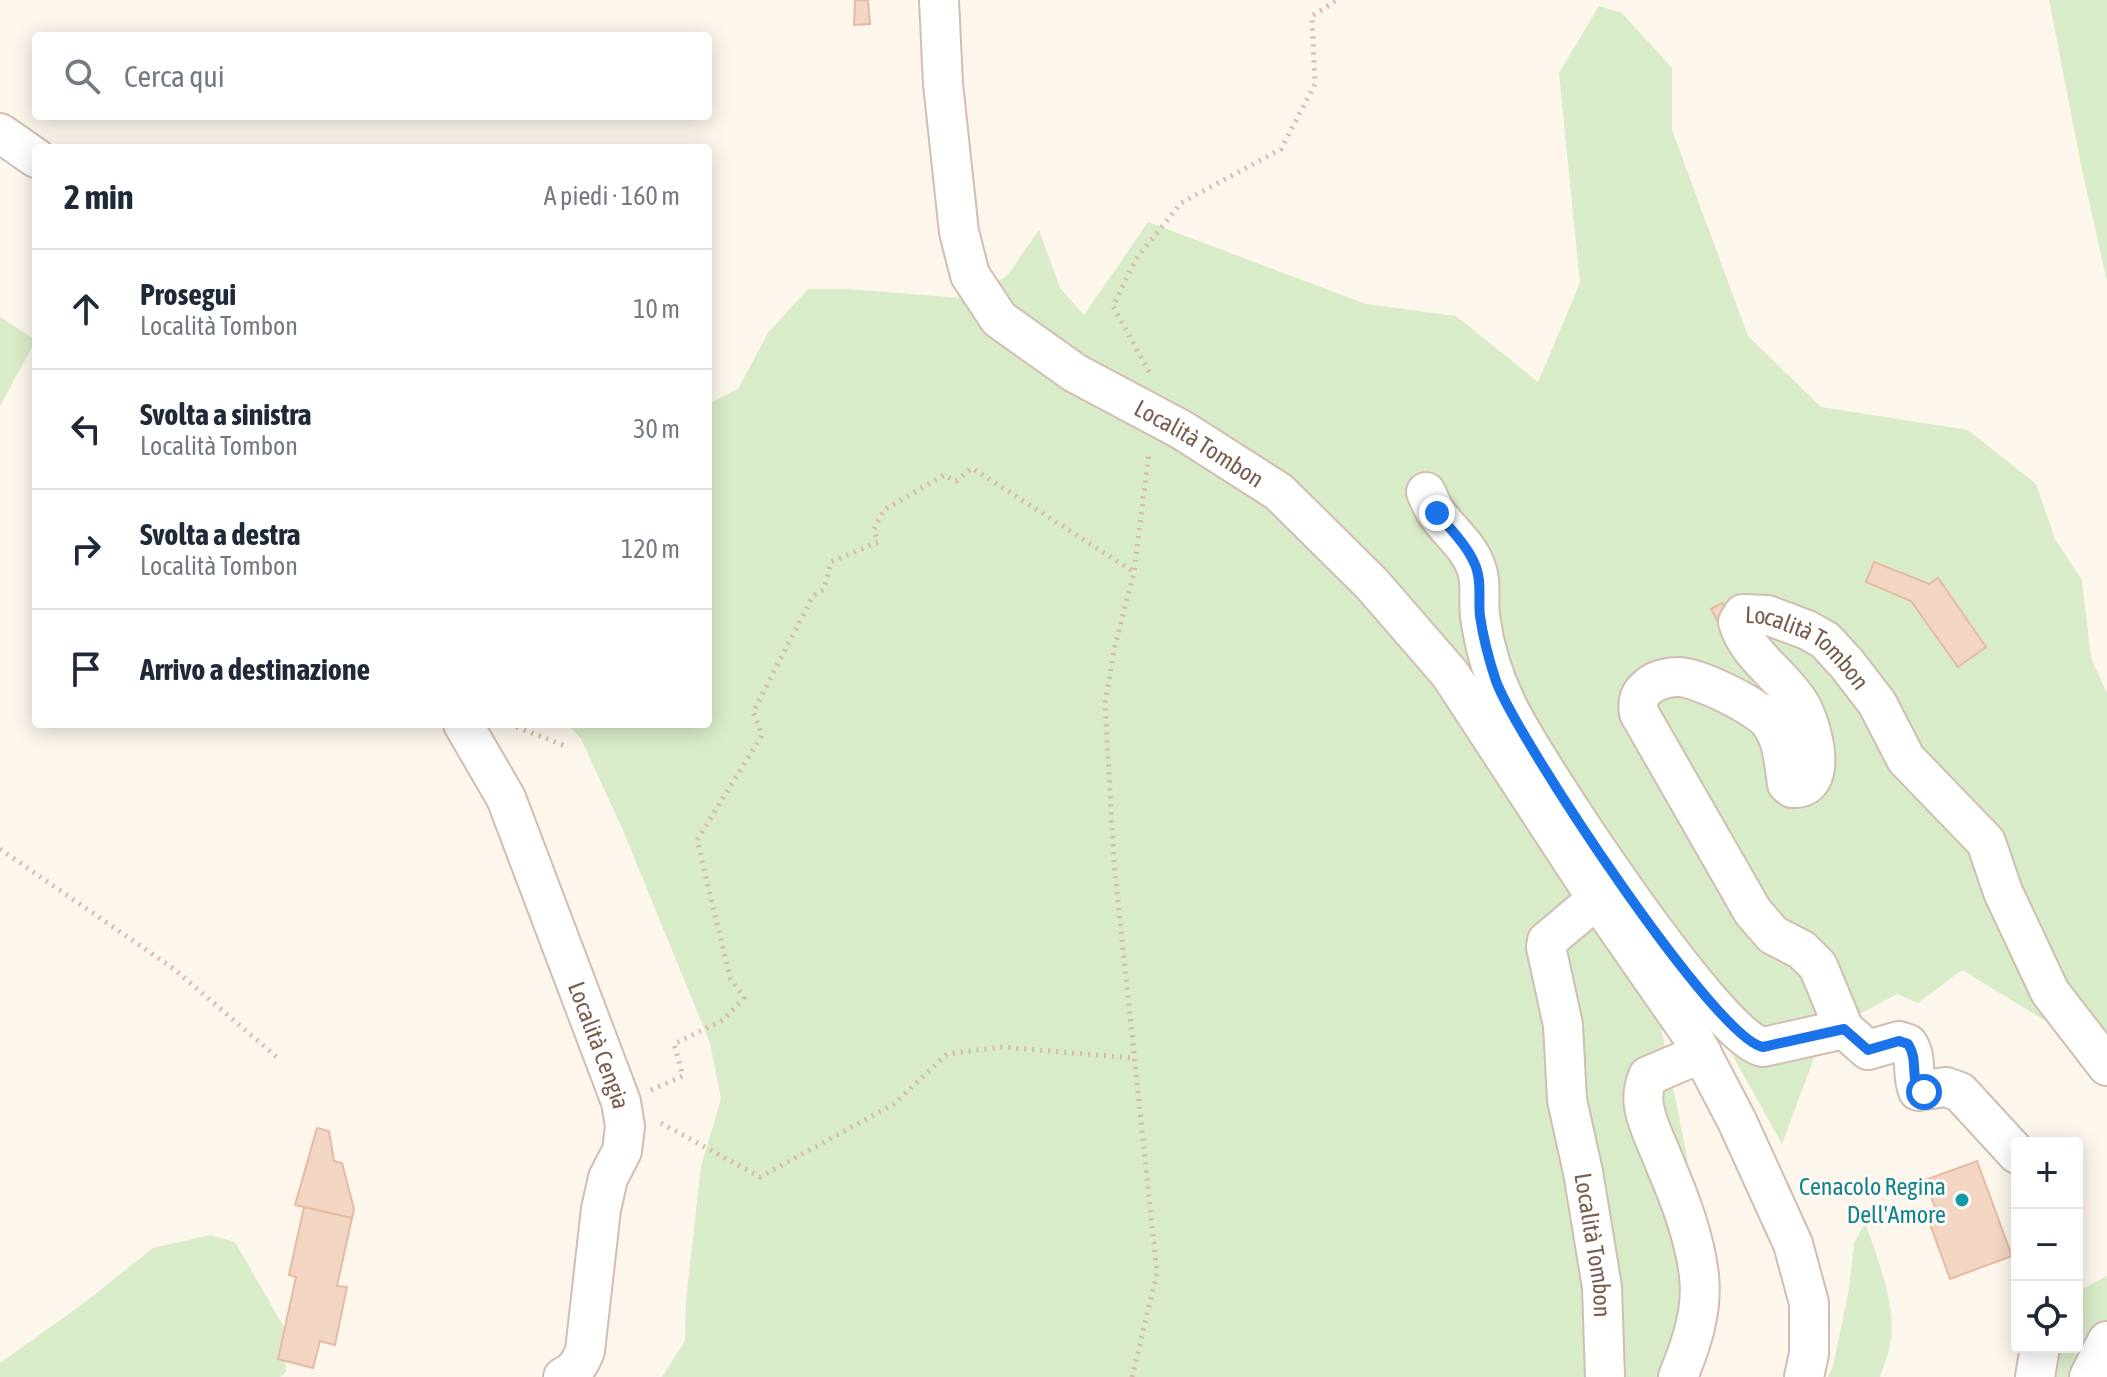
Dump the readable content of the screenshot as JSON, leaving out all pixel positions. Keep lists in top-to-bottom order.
{
  "streets": {
    "street": ["Località Tombon", "Località Cengia"]
  },
  "places": ["Cenacolo Regina Dell'Amore"],
  "page": {
    "search": "Cerca qui",
    "heading": ["2 min", "A piedi · 160 m"],
    "list": [
      ["Prosegui", "Località Tombon", "10 m"],
      ["Svolta a sinistra", "Località Tombon", "30 m"],
      ["Svolta a destra", "Località Tombon", "120 m"],
      "Arrivo a destinazione"
    ],
    "map_buttons": ["+", "−"]
  }
}
